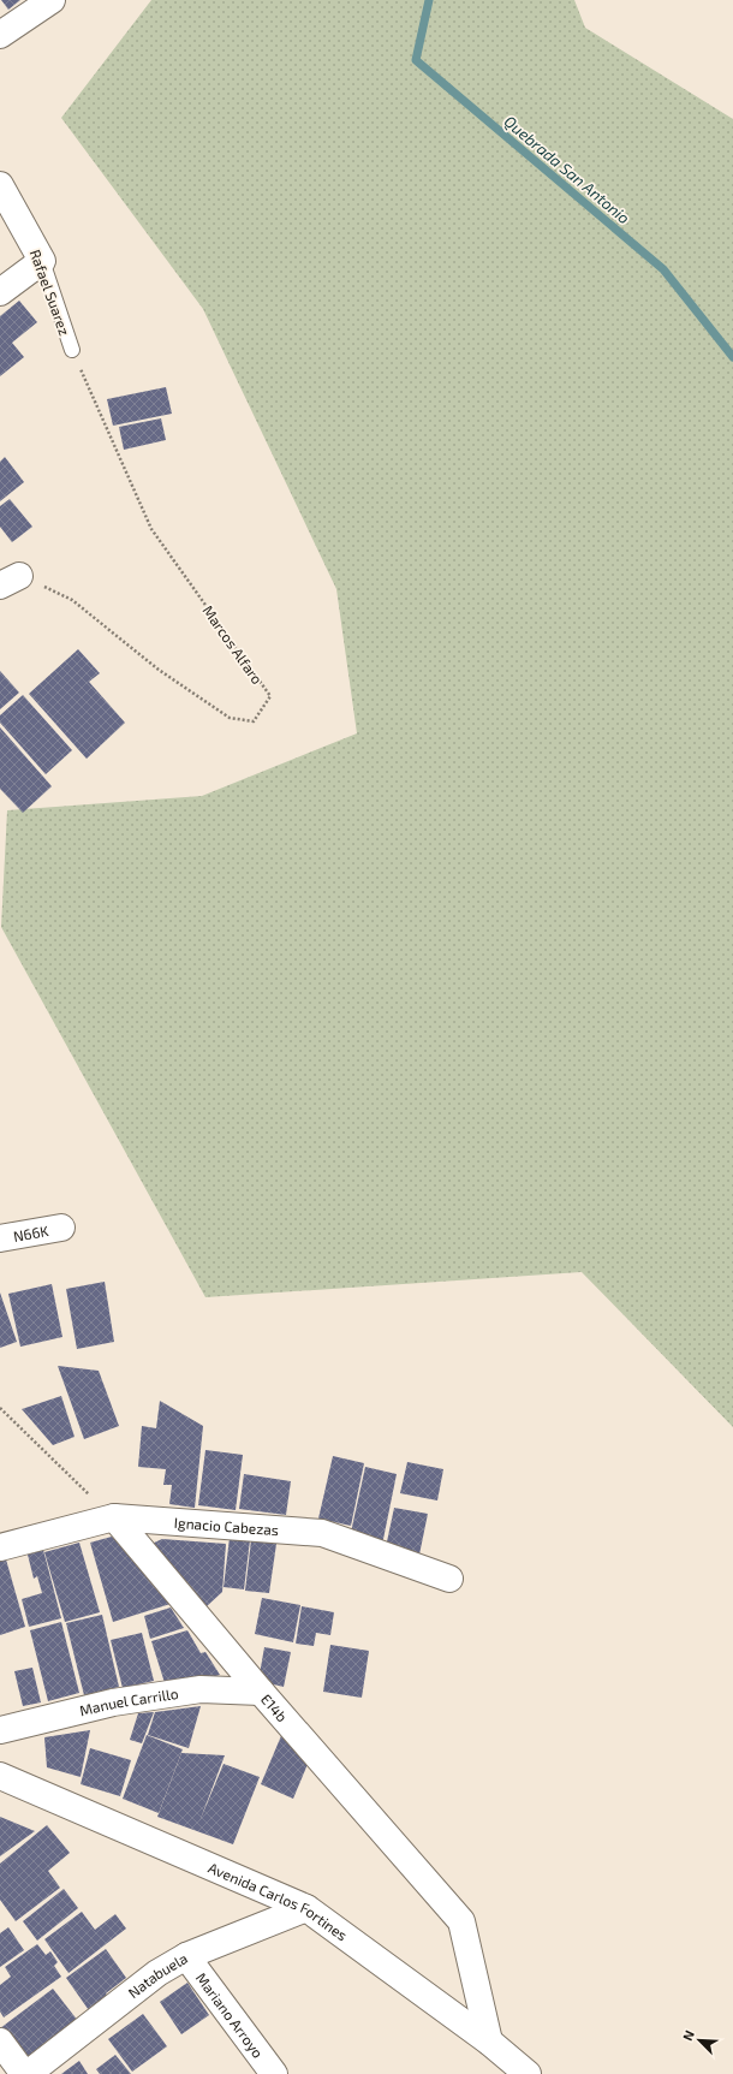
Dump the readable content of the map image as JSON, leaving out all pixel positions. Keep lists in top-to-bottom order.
{
  "streets": {
    "street": [
      "Rafael Suarez",
      "N66K",
      "Ignacio Cabezas",
      "Manuel Carrillo",
      "E14b",
      "Avenida Carlos Fortines",
      "Natabuela",
      "Mariano Arroyo"
    ],
    "path": ["Marcos Alfaro"]
  },
  "crossings": [
    ["Rafael Suarez", "Marcos Alfaro"],
    ["Ignacio Cabezas", "E14b"],
    ["Manuel Carrillo", "E14b"],
    ["E14b", "Avenida Carlos Fortines"],
    ["Avenida Carlos Fortines", "Natabuela"],
    ["Natabuela", "Mariano Arroyo"]
  ],
  "water": ["Quebrada San Antonio"],
  "north": "top left"
}
